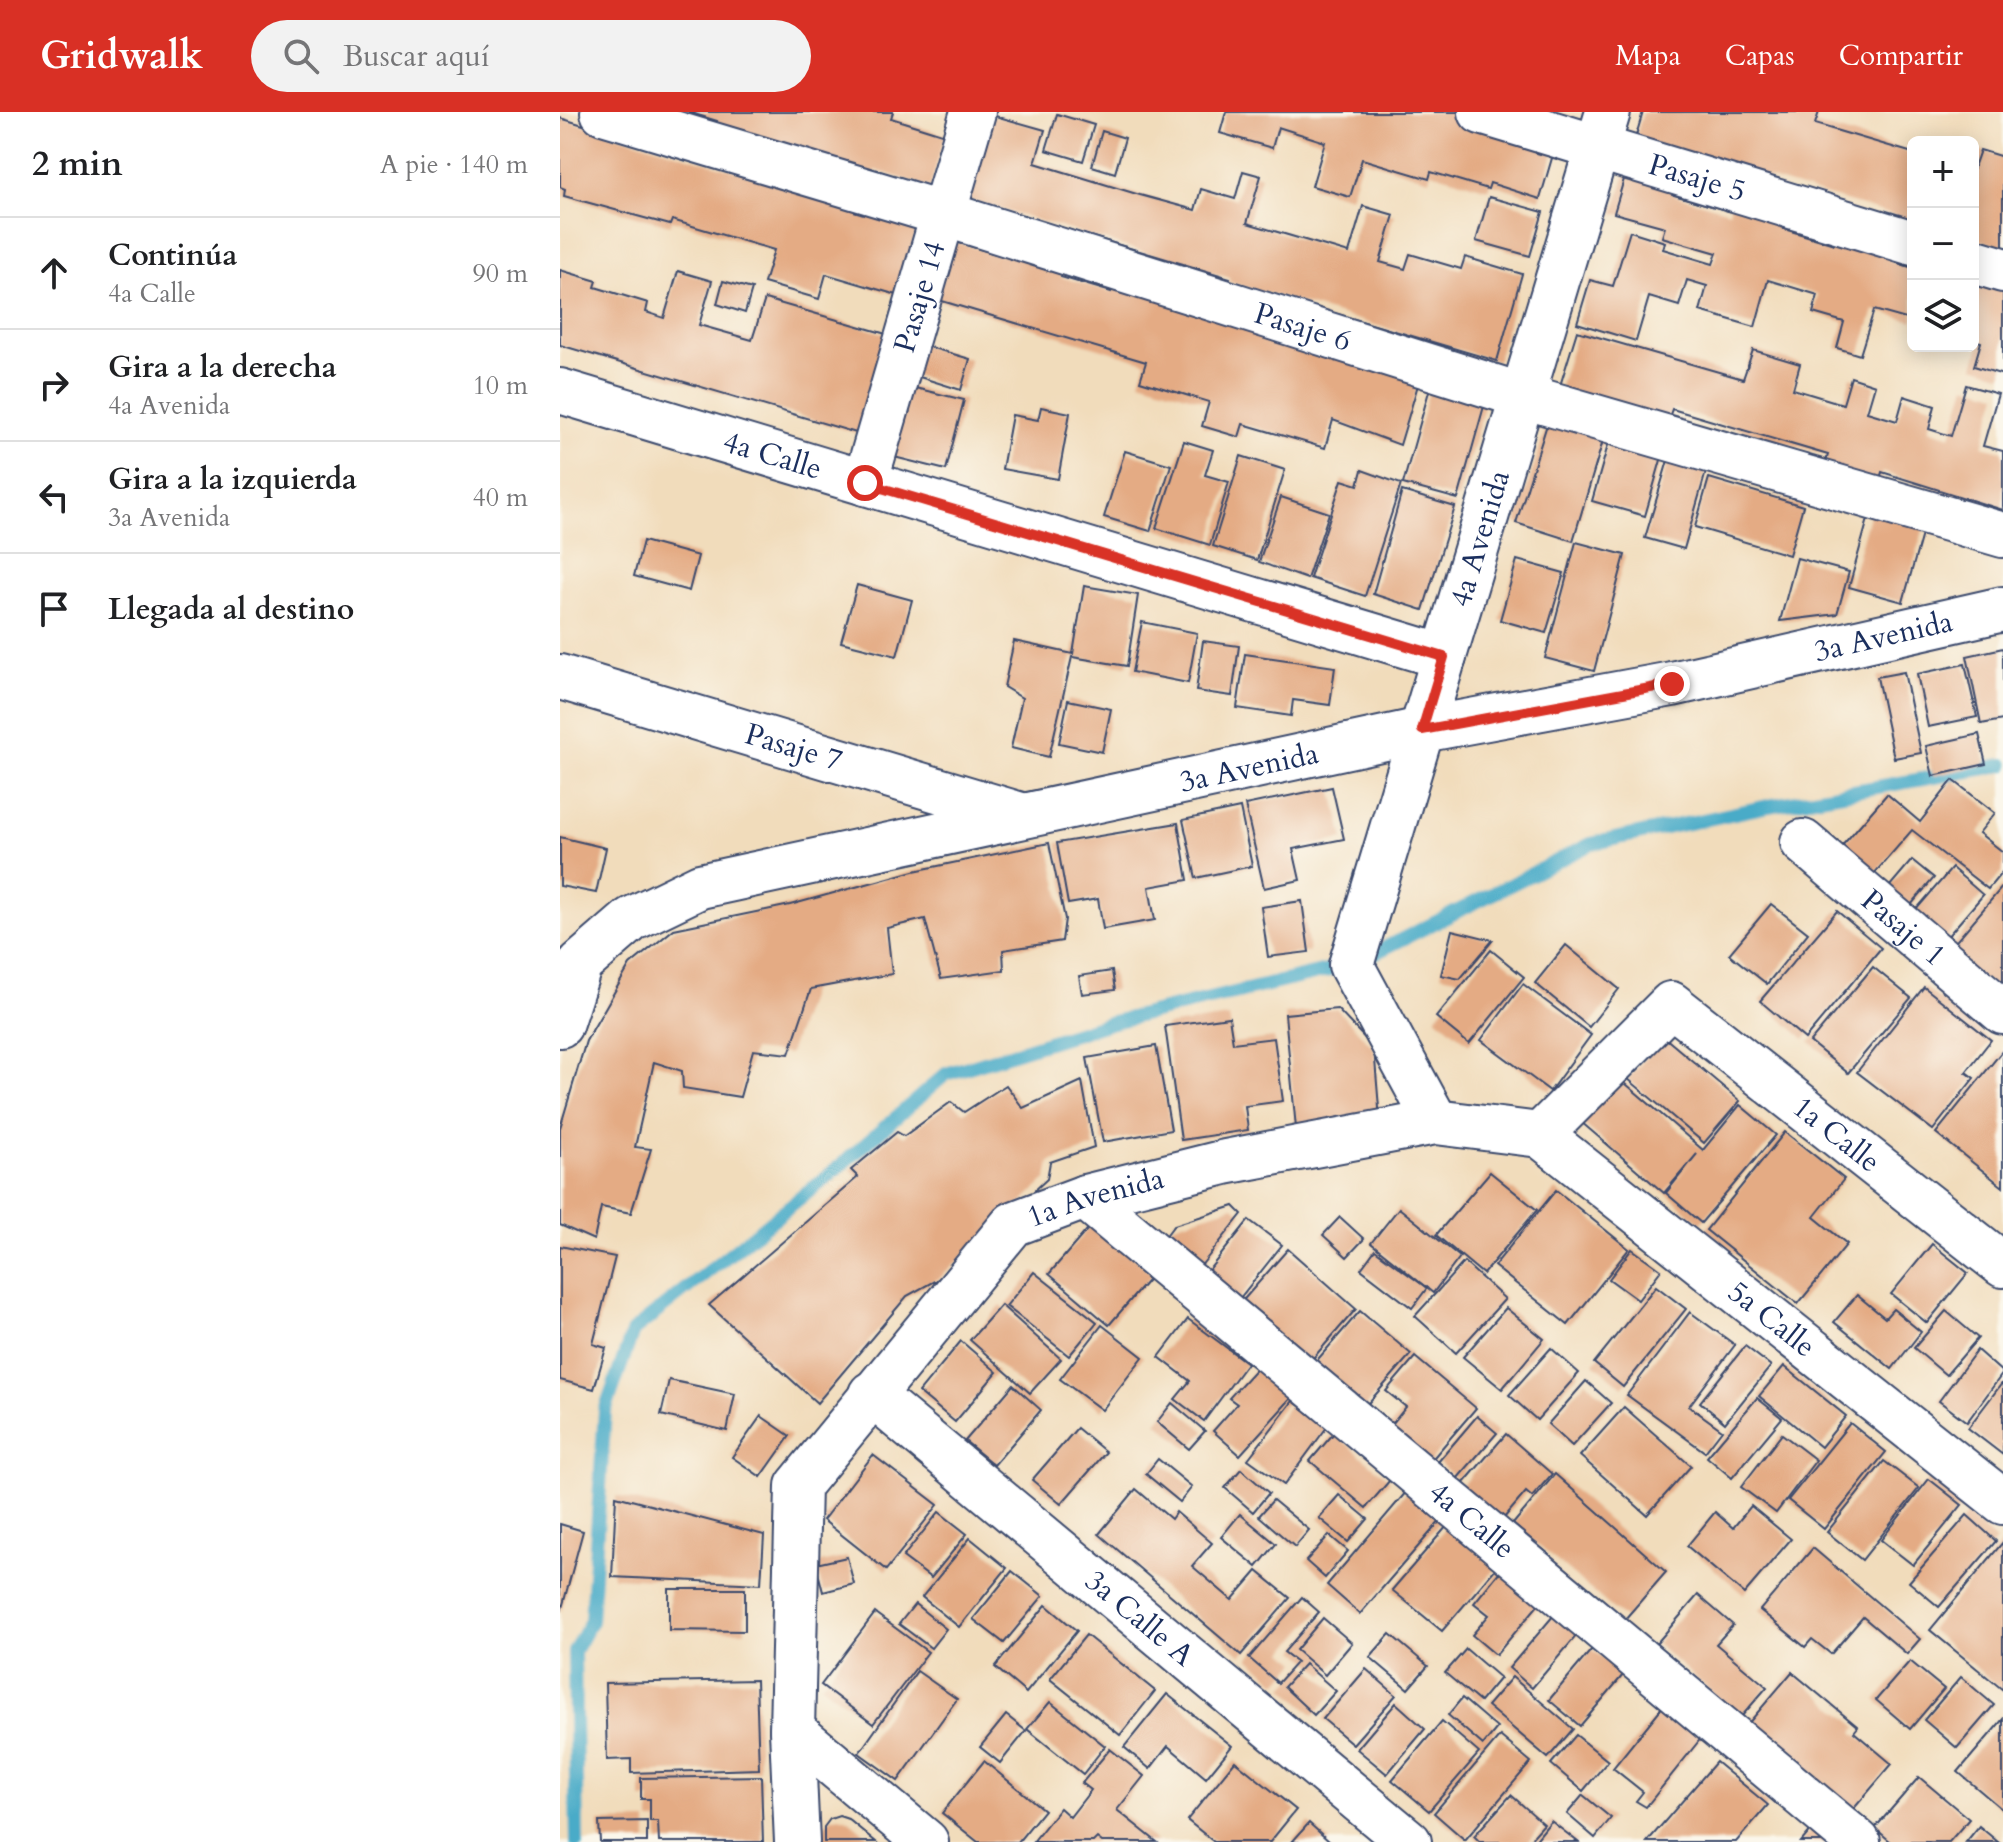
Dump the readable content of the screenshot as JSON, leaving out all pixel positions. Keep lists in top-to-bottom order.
{
  "streets": {
    "street": [
      "Pasaje 5",
      "Pasaje 14",
      "Pasaje 6",
      "4a Calle",
      "4a Avenida",
      "3a Avenida",
      "Pasaje 7",
      "Pasaje 1",
      "1a Calle",
      "1a Avenida",
      "5a Calle",
      "3a Calle A"
    ]
  },
  "crossings": [
    ["Pasaje 5", "4a Avenida"],
    ["Pasaje 14", "Pasaje 6"],
    ["Pasaje 14", "4a Calle"],
    ["Pasaje 6", "4a Avenida"],
    ["4a Calle", "4a Avenida"],
    ["4a Calle", "1a Avenida"],
    ["4a Avenida", "3a Avenida"],
    ["4a Avenida", "1a Avenida"],
    ["3a Avenida", "Pasaje 7"],
    ["1a Calle", "1a Avenida"],
    ["1a Calle", "5a Calle"],
    ["1a Avenida", "5a Calle"],
    ["1a Avenida", "3a Calle A"]
  ],
  "page": {
    "header": "Gridwalk",
    "search": "Buscar aquí",
    "nav": ["Mapa", "Capas", "Compartir"],
    "heading": ["2 min", "A pie · 140 m"],
    "map_buttons": ["+", "−"],
    "list": [
      ["Continúa", "4a Calle", "90 m"],
      ["Gira a la derecha", "4a Avenida", "10 m"],
      ["Gira a la izquierda", "3a Avenida", "40 m"],
      "Llegada al destino"
    ]
  }
}
